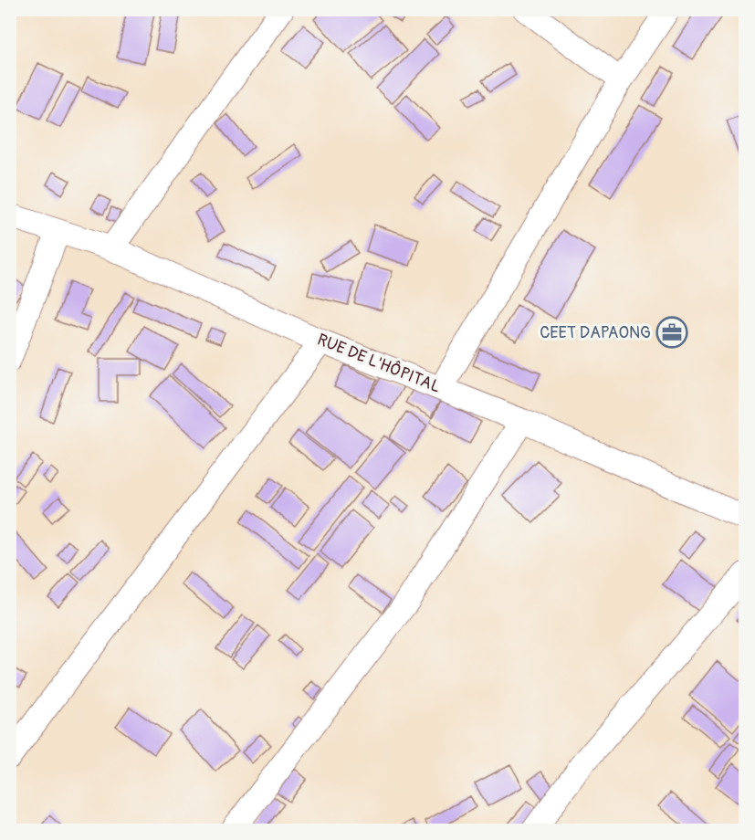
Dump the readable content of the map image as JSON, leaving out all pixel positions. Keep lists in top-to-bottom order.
{
  "streets": {
    "street": ["RUE DE L'HÔPITAL"]
  },
  "places": {
    "office": ["CEET DAPAONG"]
  }
}
